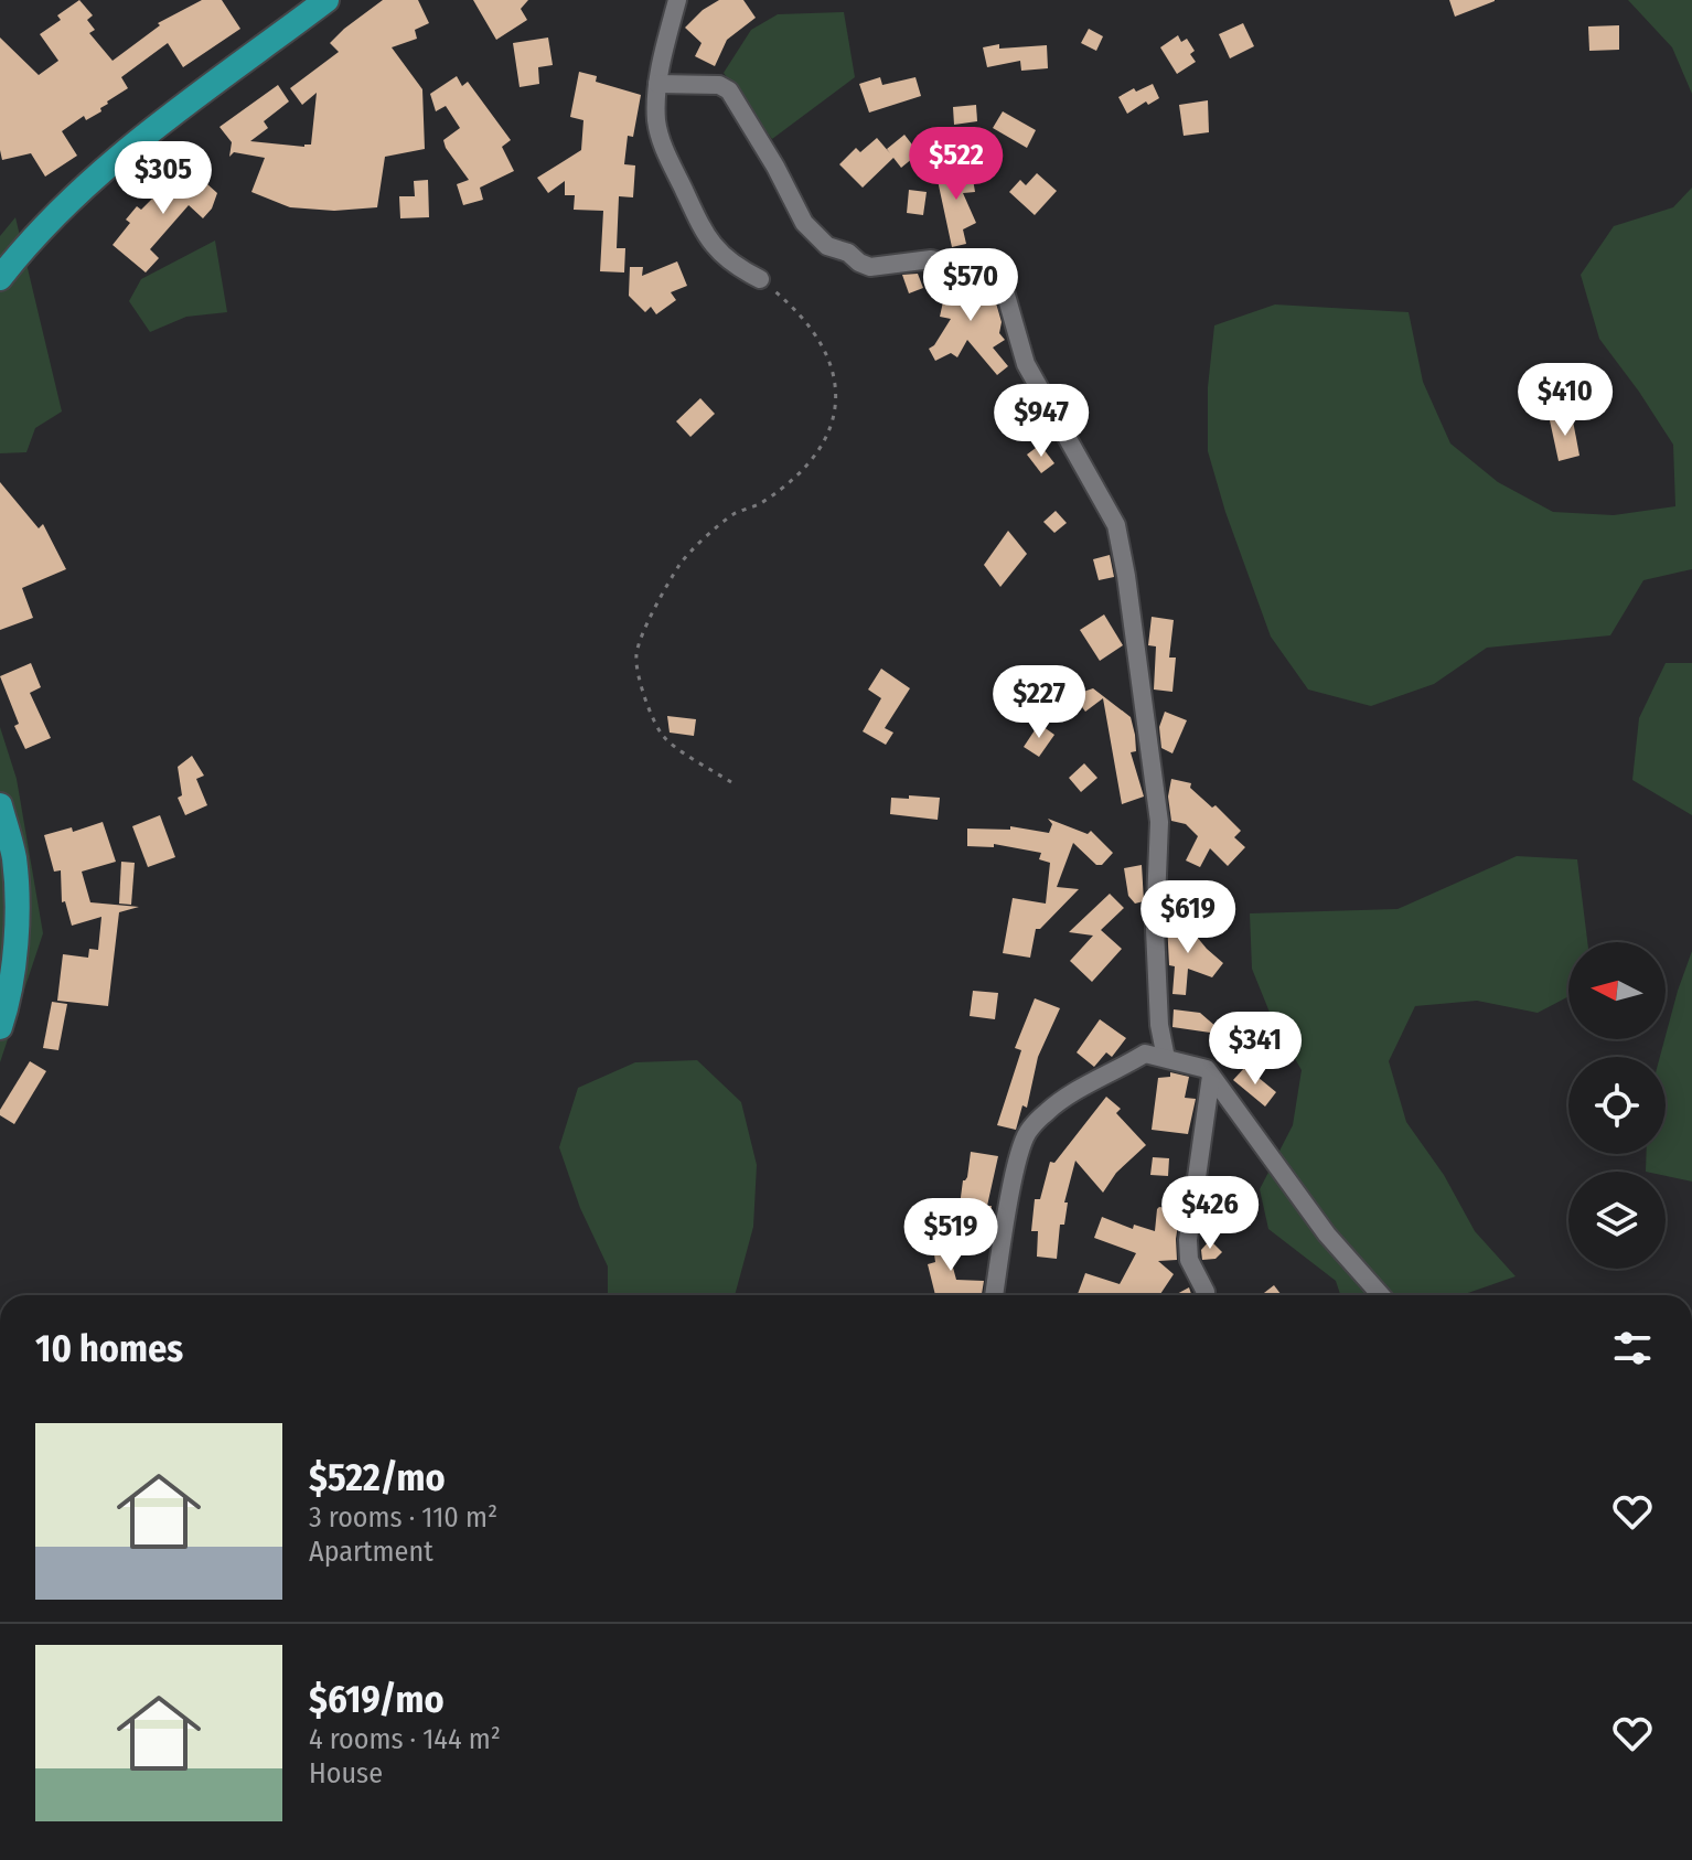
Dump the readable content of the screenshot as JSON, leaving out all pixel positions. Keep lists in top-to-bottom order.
{
  "north": "left",
  "page": {
    "price": [
      "$522",
      "$305",
      "$570",
      "$410",
      "$947",
      "$227",
      "$619",
      "$341",
      "$426",
      "$519"
    ],
    "heading": "10 homes",
    "list": [
      {
        "name": "$522/mo",
        "note": "3 rooms · 110 m² · Apartment"
      },
      {
        "name": "$619/mo",
        "note": "4 rooms · 144 m² · House"
      }
    ]
  }
}
